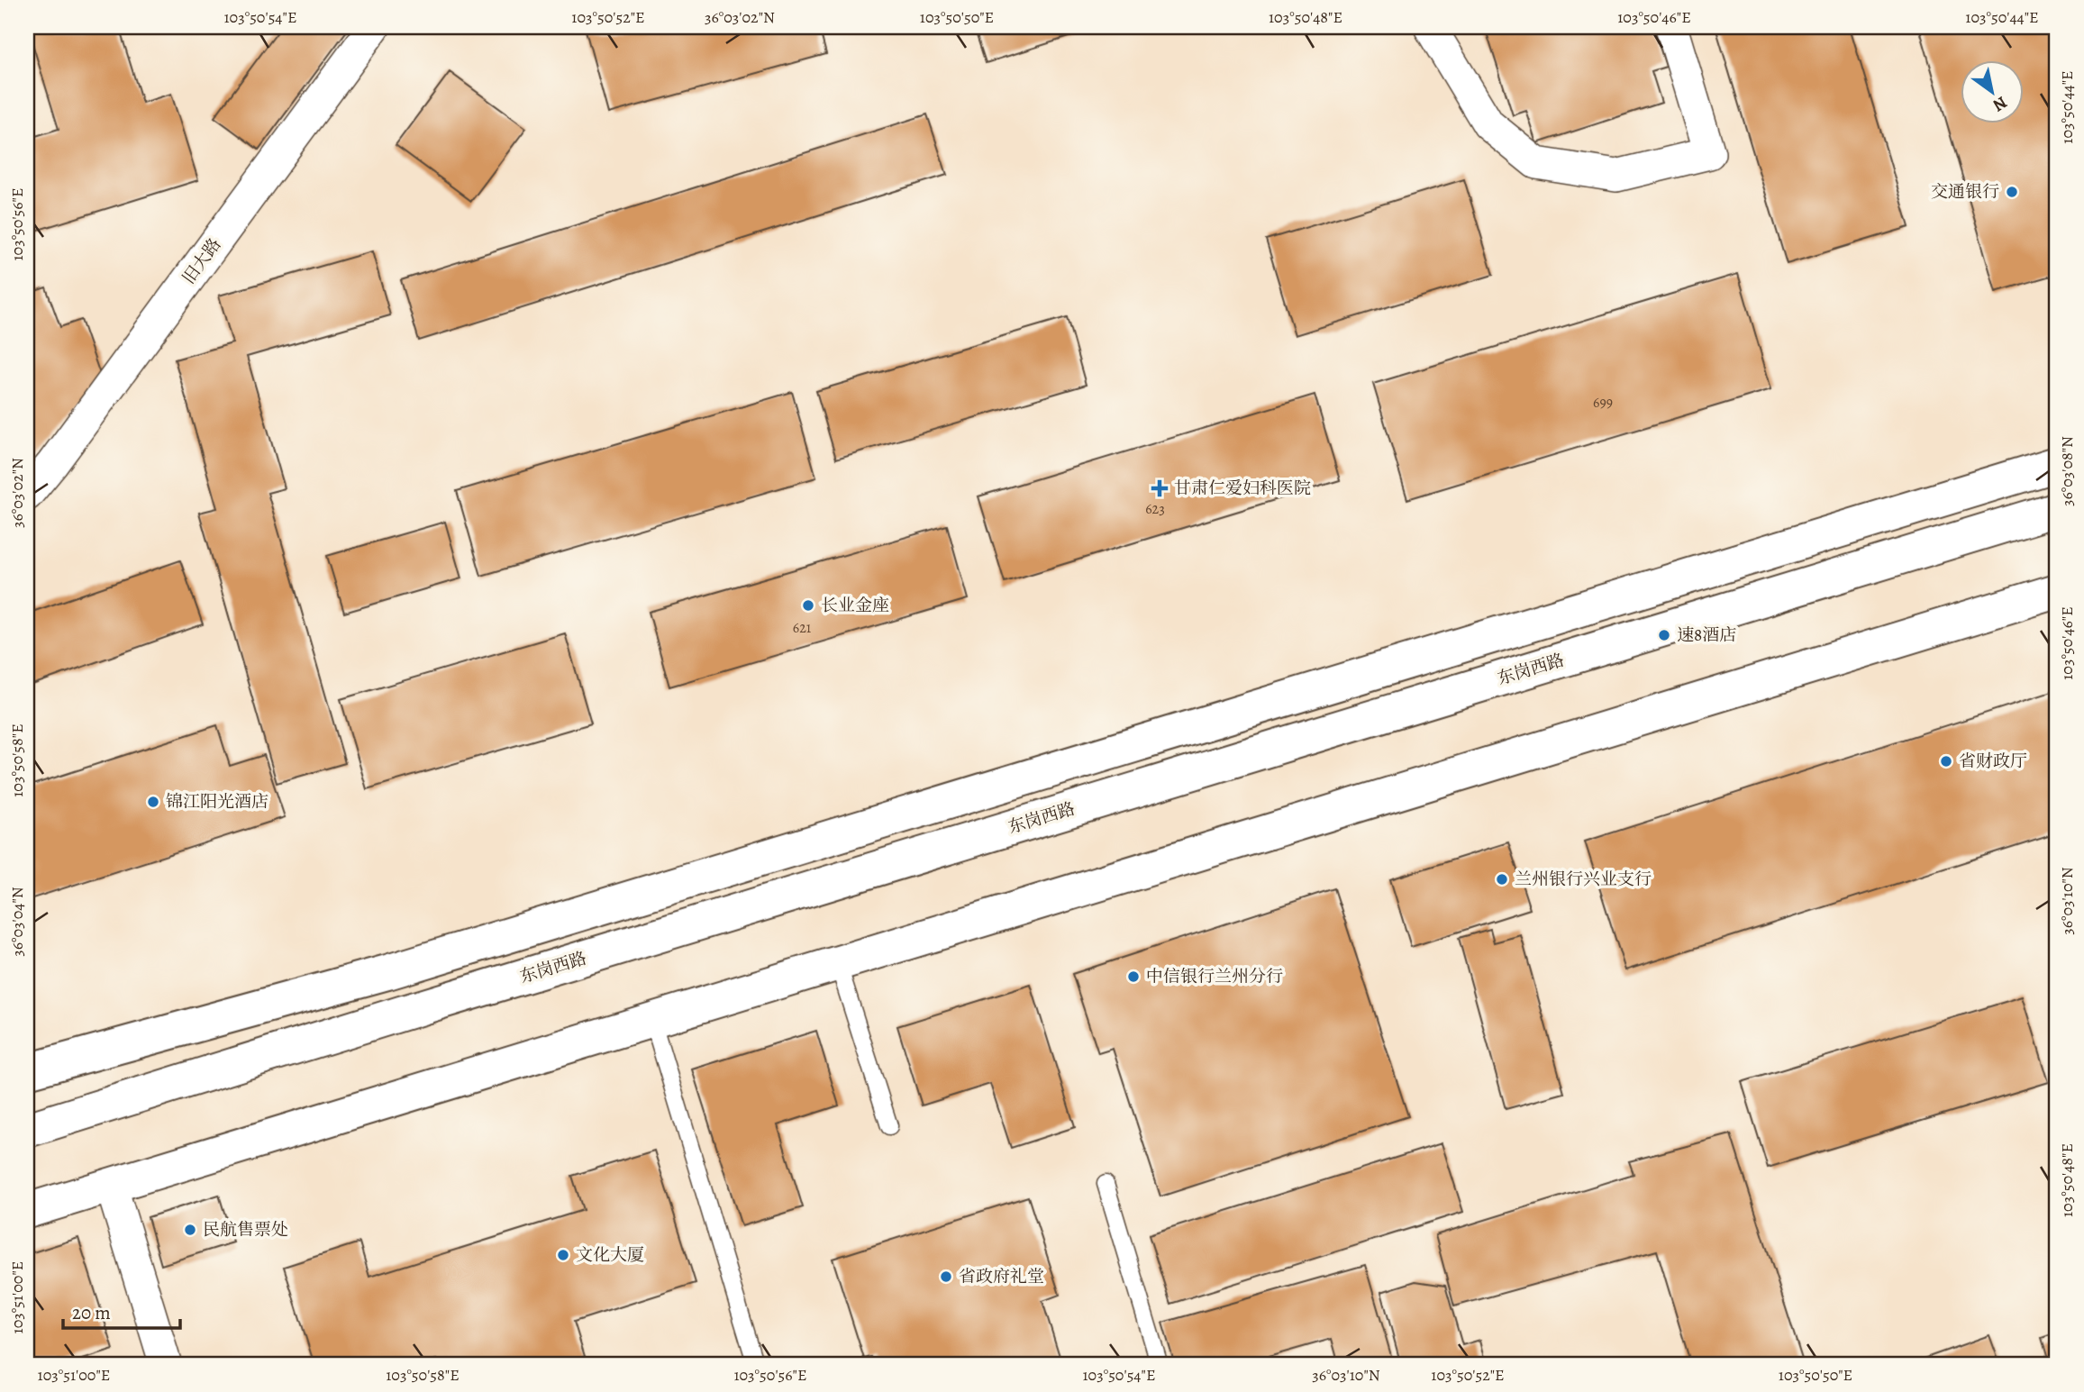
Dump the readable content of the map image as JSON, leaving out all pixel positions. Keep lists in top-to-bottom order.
{
  "streets": {
    "main road": ["东岗西路"],
    "street": ["旧大路"]
  },
  "places": {
    "other": [
      "交通银行",
      "长业金座",
      "速8酒店",
      "省财政厅",
      "锦江阳光酒店",
      "兰州银行兴业支行",
      "中信银行兰州分行",
      "民航售票处",
      "文化大厦",
      "省政府礼堂"
    ],
    "health": ["甘肃仁爱妇科医院"]
  },
  "house_numbers": ["699", "623", "621"],
  "scale_bar": "20 m",
  "north": "bottom right",
  "coordinates": [
    "103°50'54\"E",
    "103°50'52\"E",
    "36°03'02\"N",
    "103°50'50\"E",
    "103°50'48\"E",
    "103°50'46\"E",
    "103°50'44\"E",
    "103°50'56\"E",
    "36°03'08\"N",
    "103°50'58\"E",
    "36°03'10\"N",
    "36°03'04\"N",
    "103°51'00\"E"
  ]
}
